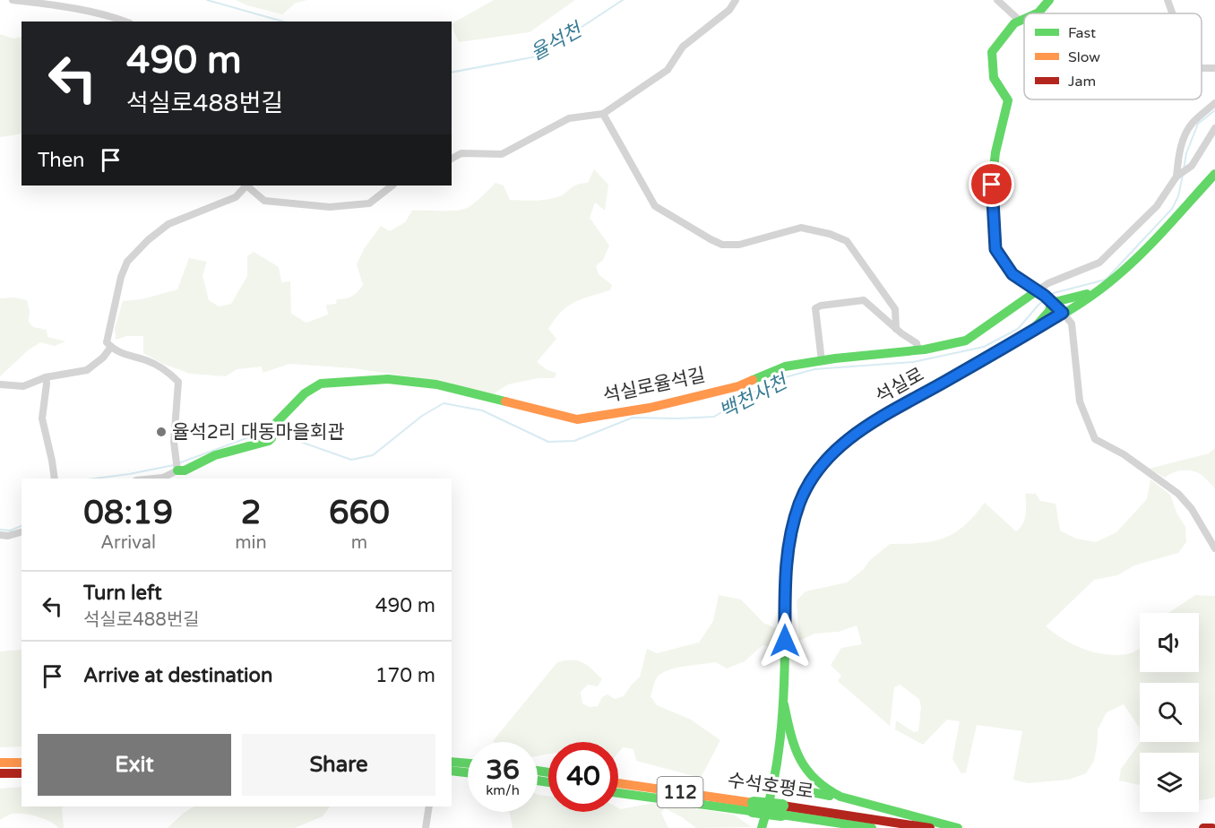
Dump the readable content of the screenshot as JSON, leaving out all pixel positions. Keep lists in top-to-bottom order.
{
  "streets": {
    "main road": [
      "석실로율석길",
      "석실로",
      "수석호평로",
      "112"
    ]
  },
  "crossings": [
    ["석실로율석길", "석실로"]
  ],
  "water": ["율석천", "백천사천"],
  "places": ["율석2리 대동마을회관"],
  "legend": ["Fast", "Slow", "Jam"],
  "page": {
    "turn": ["490 m", "석실로488번길"],
    "then": "Then",
    "eta": [
      "08:19",
      "Arrival",
      "2",
      "min",
      "660",
      "m"
    ],
    "list": [
      {
        "name": "Turn left",
        "note": "석실로488번길",
        "value": "490 m"
      },
      {
        "name": "Arrive at destination",
        "value": "170 m"
      }
    ],
    "buttons": ["Exit", "Share"],
    "speed": "36 km/h",
    "limit": "40"
  }
}
